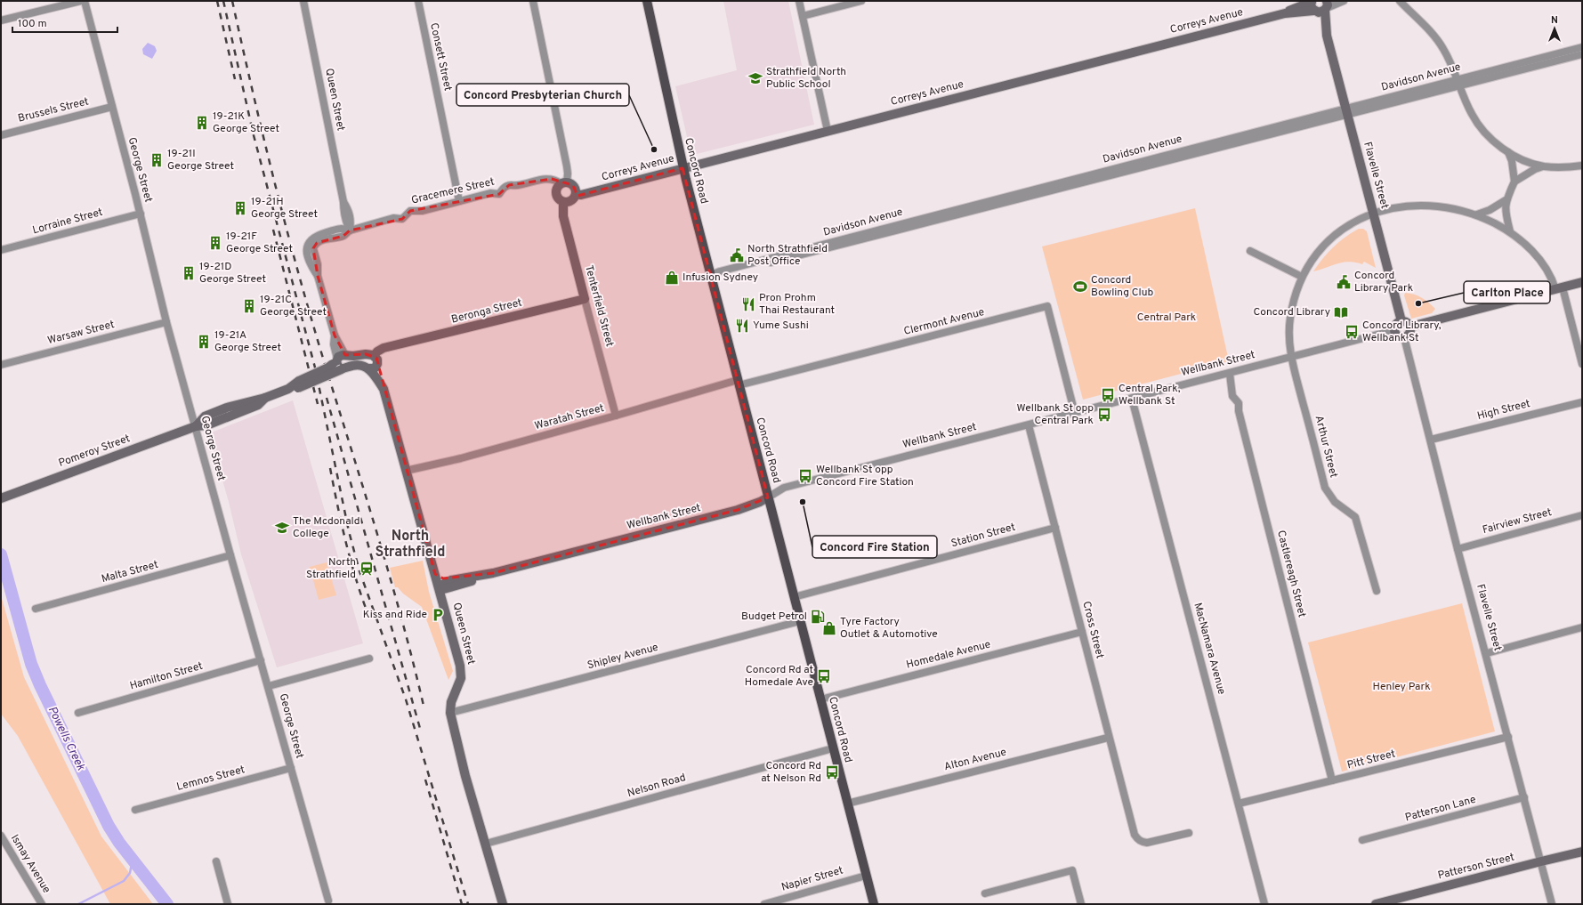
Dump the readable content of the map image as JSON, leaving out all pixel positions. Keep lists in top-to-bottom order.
{
  "streets": {
    "main road": ["Concord Road"],
    "street": [
      "Correys Avenue",
      "Consett Street",
      "Davidson Avenue",
      "Queen Street",
      "Brussels Street",
      "George Street",
      "Flavelle Street",
      "Gracemere Street",
      "Lorraine Street",
      "Tenterfield Street",
      "Beronga Street",
      "Clermont Avenue",
      "Warsaw Street",
      "Wellbank Street",
      "High Street",
      "Waratah Street",
      "Arthur Street",
      "Pomeroy Street",
      "Fairview Street",
      "Station Street",
      "Malta Street",
      "Castlereagh Street",
      "Cross Street",
      "MacNamara Avenue",
      "Homedale Avenue",
      "Shipley Avenue",
      "Hamilton Street",
      "Alton Avenue",
      "Pitt Street",
      "Lemnos Street",
      "Nelson Road",
      "Patterson Lane",
      "Ismay Avenue",
      "Patterson Street",
      "Napier Street"
    ]
  },
  "crossings": [
    ["Correys Avenue", "Concord Road"],
    ["Correys Avenue", "Flavelle Street"],
    ["Correys Avenue", "Gracemere Street"],
    ["Correys Avenue", "Tenterfield Street"],
    ["Consett Street", "Gracemere Street"],
    ["Davidson Avenue", "Concord Road"],
    ["Davidson Avenue", "Flavelle Street"],
    ["Queen Street", "Gracemere Street"],
    ["Queen Street", "Beronga Street"],
    ["Queen Street", "Wellbank Street"],
    ["Queen Street", "Waratah Street"],
    ["Queen Street", "Shipley Avenue"],
    ["Queen Street", "Nelson Road"],
    ["Brussels Street", "George Street"],
    ["George Street", "Lorraine Street"],
    ["George Street", "Warsaw Street"],
    ["George Street", "Pomeroy Street"],
    ["George Street", "Malta Street"],
    ["George Street", "Hamilton Street"],
    ["George Street", "Lemnos Street"],
    ["Concord Road", "Clermont Avenue"],
    ["Concord Road", "Wellbank Street"],
    ["Concord Road", "Waratah Street"],
    ["Concord Road", "Station Street"],
    ["Concord Road", "Homedale Avenue"],
    ["Concord Road", "Shipley Avenue"],
    ["Concord Road", "Alton Avenue"],
    ["Concord Road", "Nelson Road"],
    ["Concord Road", "Napier Street"],
    ["Flavelle Street", "Wellbank Street"],
    ["Flavelle Street", "High Street"],
    ["Flavelle Street", "Arthur Street"],
    ["Flavelle Street", "Fairview Street"],
    ["Flavelle Street", "Pitt Street"],
    ["Flavelle Street", "Patterson Lane"],
    ["Flavelle Street", "Patterson Street"],
    ["Gracemere Street", "Tenterfield Street"],
    ["Tenterfield Street", "Beronga Street"],
    ["Tenterfield Street", "Waratah Street"],
    ["Clermont Avenue", "Wellbank Street"],
    ["Clermont Avenue", "Waratah Street"],
    ["Wellbank Street", "Arthur Street"],
    ["Wellbank Street", "Castlereagh Street"],
    ["Wellbank Street", "Cross Street"],
    ["Wellbank Street", "MacNamara Avenue"],
    ["Station Street", "Cross Street"],
    ["Castlereagh Street", "Pitt Street"],
    ["Cross Street", "Homedale Avenue"],
    ["Cross Street", "Alton Avenue"],
    ["MacNamara Avenue", "Pitt Street"]
  ],
  "districts": ["North Strathfield"],
  "water": ["Powells Creek"],
  "parks": ["Central Park", "Henley Park"],
  "places": {
    "school or university": ["Strathfield North Public School", "The Mcdonald College"],
    "building": [
      "19-21K George Street",
      "19-21I George Street",
      "19-21H George Street",
      "19-21F George Street",
      "19-21D George Street",
      "19-21C George Street",
      "19-21A George Street"
    ],
    "other": ["Concord Presbyterian Church", "Carlton Place", "Concord Fire Station"],
    "public building": ["North Strathfield Post Office", "Concord Library Park"],
    "shop": ["Infusion Sydney", "Tyre Factory Outlet & Automotive"],
    "sports": ["Concord Bowling Club"],
    "restaurant": ["Pron Prohm Thai Restaurant", "Yume Sushi"],
    "library": ["Concord Library"],
    "bus stop": [
      "Concord Library, Wellbank St",
      "Central Park, Wellbank St",
      "Wellbank St opp Central Park",
      "Wellbank St opp Concord Fire Station",
      "Concord Rd at Homedale Ave",
      "Concord Rd at Nelson Rd"
    ],
    "station": ["North Strathfield"],
    "parking": ["Kiss and Ride"],
    "fuel station": ["Budget Petrol"]
  },
  "scale_bar": "100 m",
  "north": "top"
}
